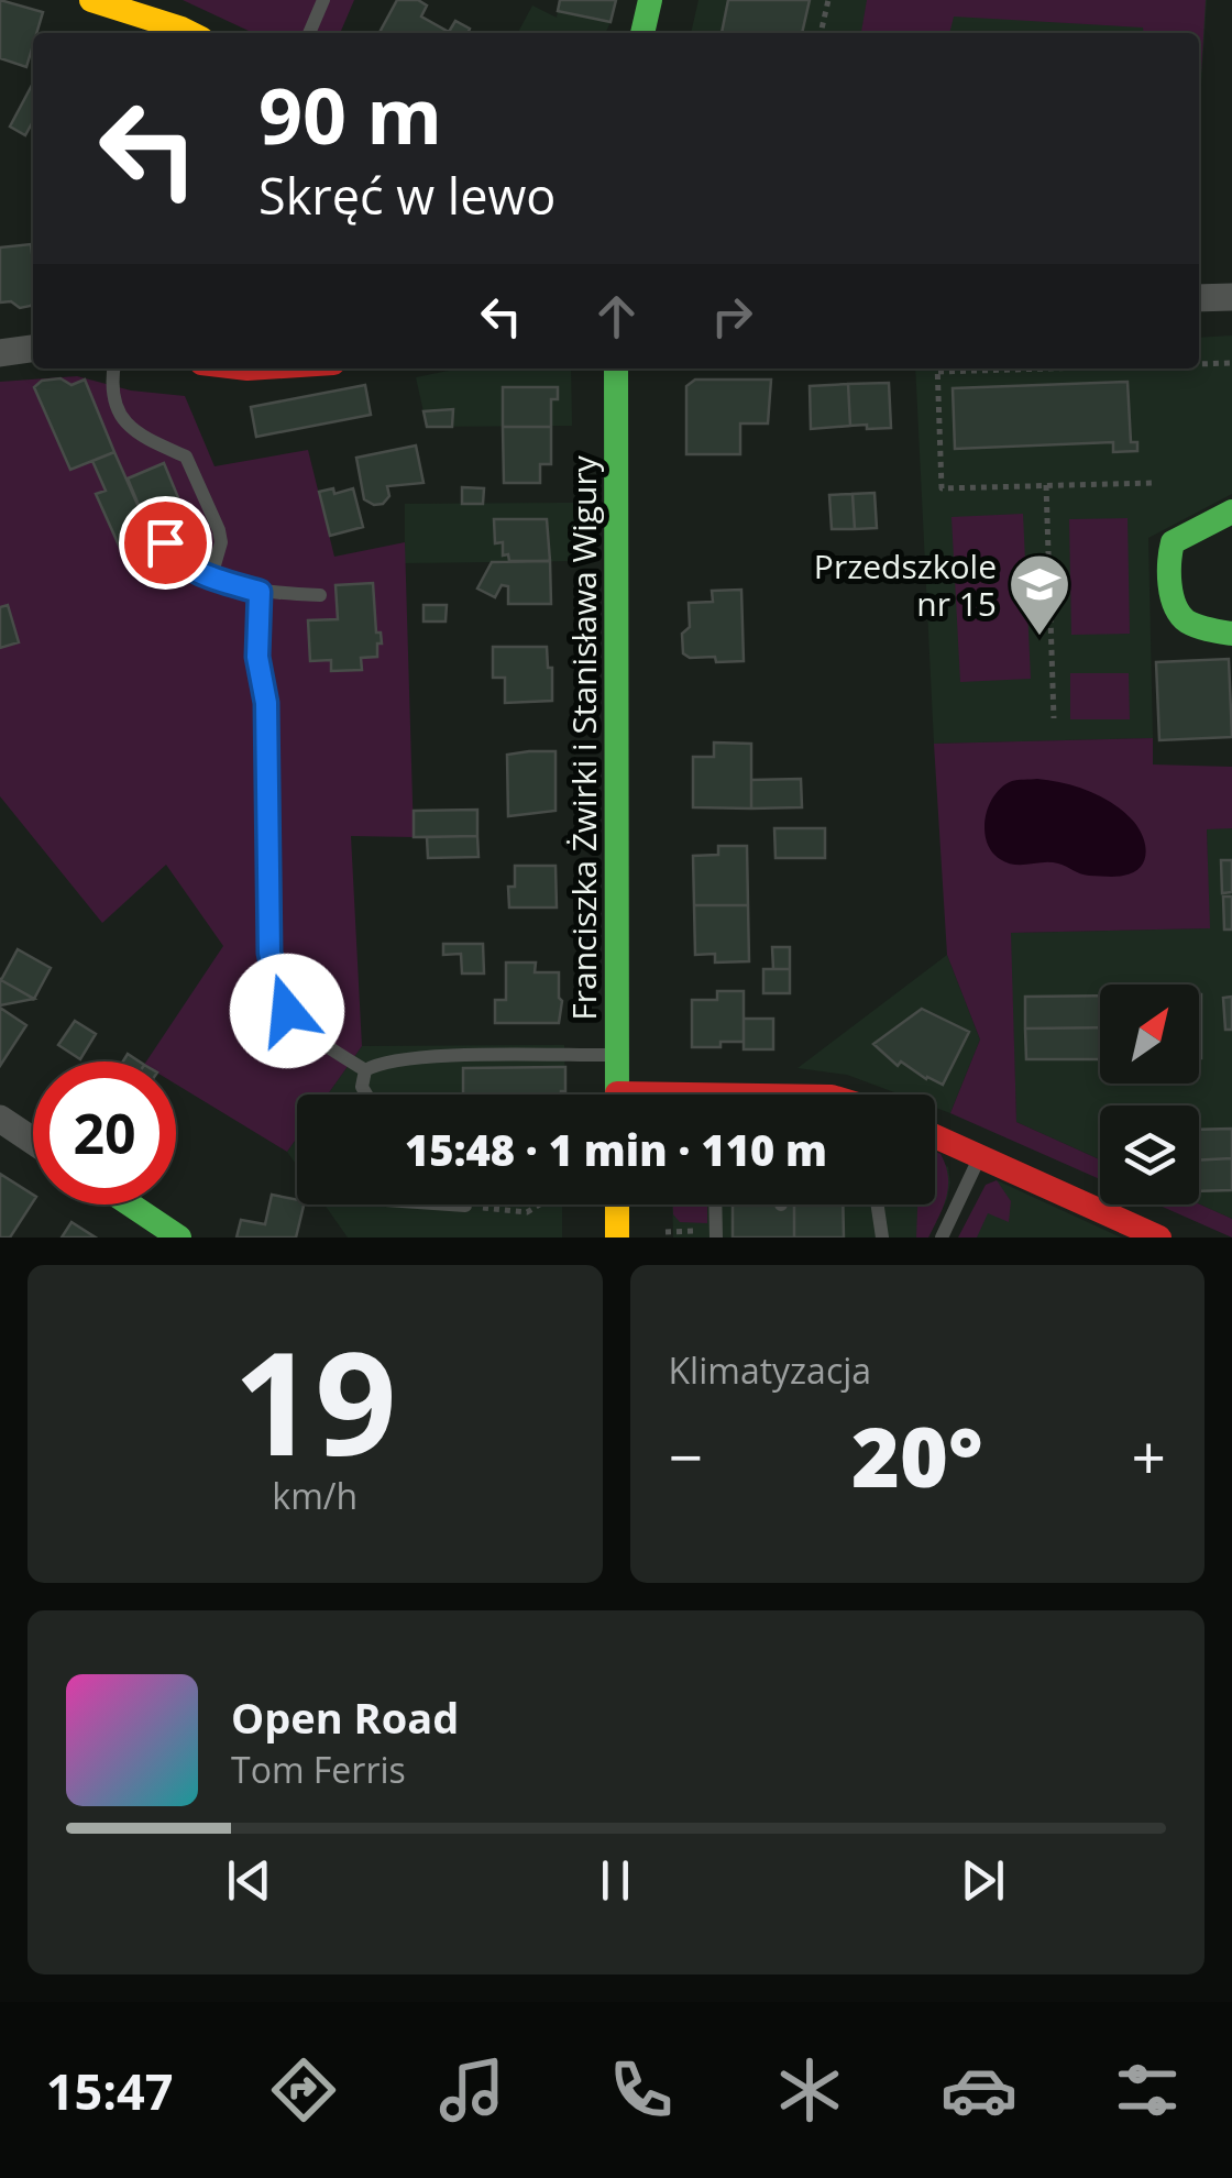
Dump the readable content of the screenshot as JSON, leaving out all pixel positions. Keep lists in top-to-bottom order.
{
  "streets": {
    "street": ["Franciszka Żwirki i Stanisława Wigury"]
  },
  "places": {
    "school or university": ["Przedszkole nr 15"]
  },
  "north": "top right",
  "page": {
    "turn": ["90 m", "Skręć w lewo"],
    "limit": "20",
    "trip": "15:48 · 1 min · 110 m",
    "tile": [
      ["19", "km/h"],
      "Klimatyzacja"
    ],
    "heat": ["−", "20°", "+"],
    "song": ["Open Road", "Tom Ferris"],
    "tabs": "15:47"
  }
}
